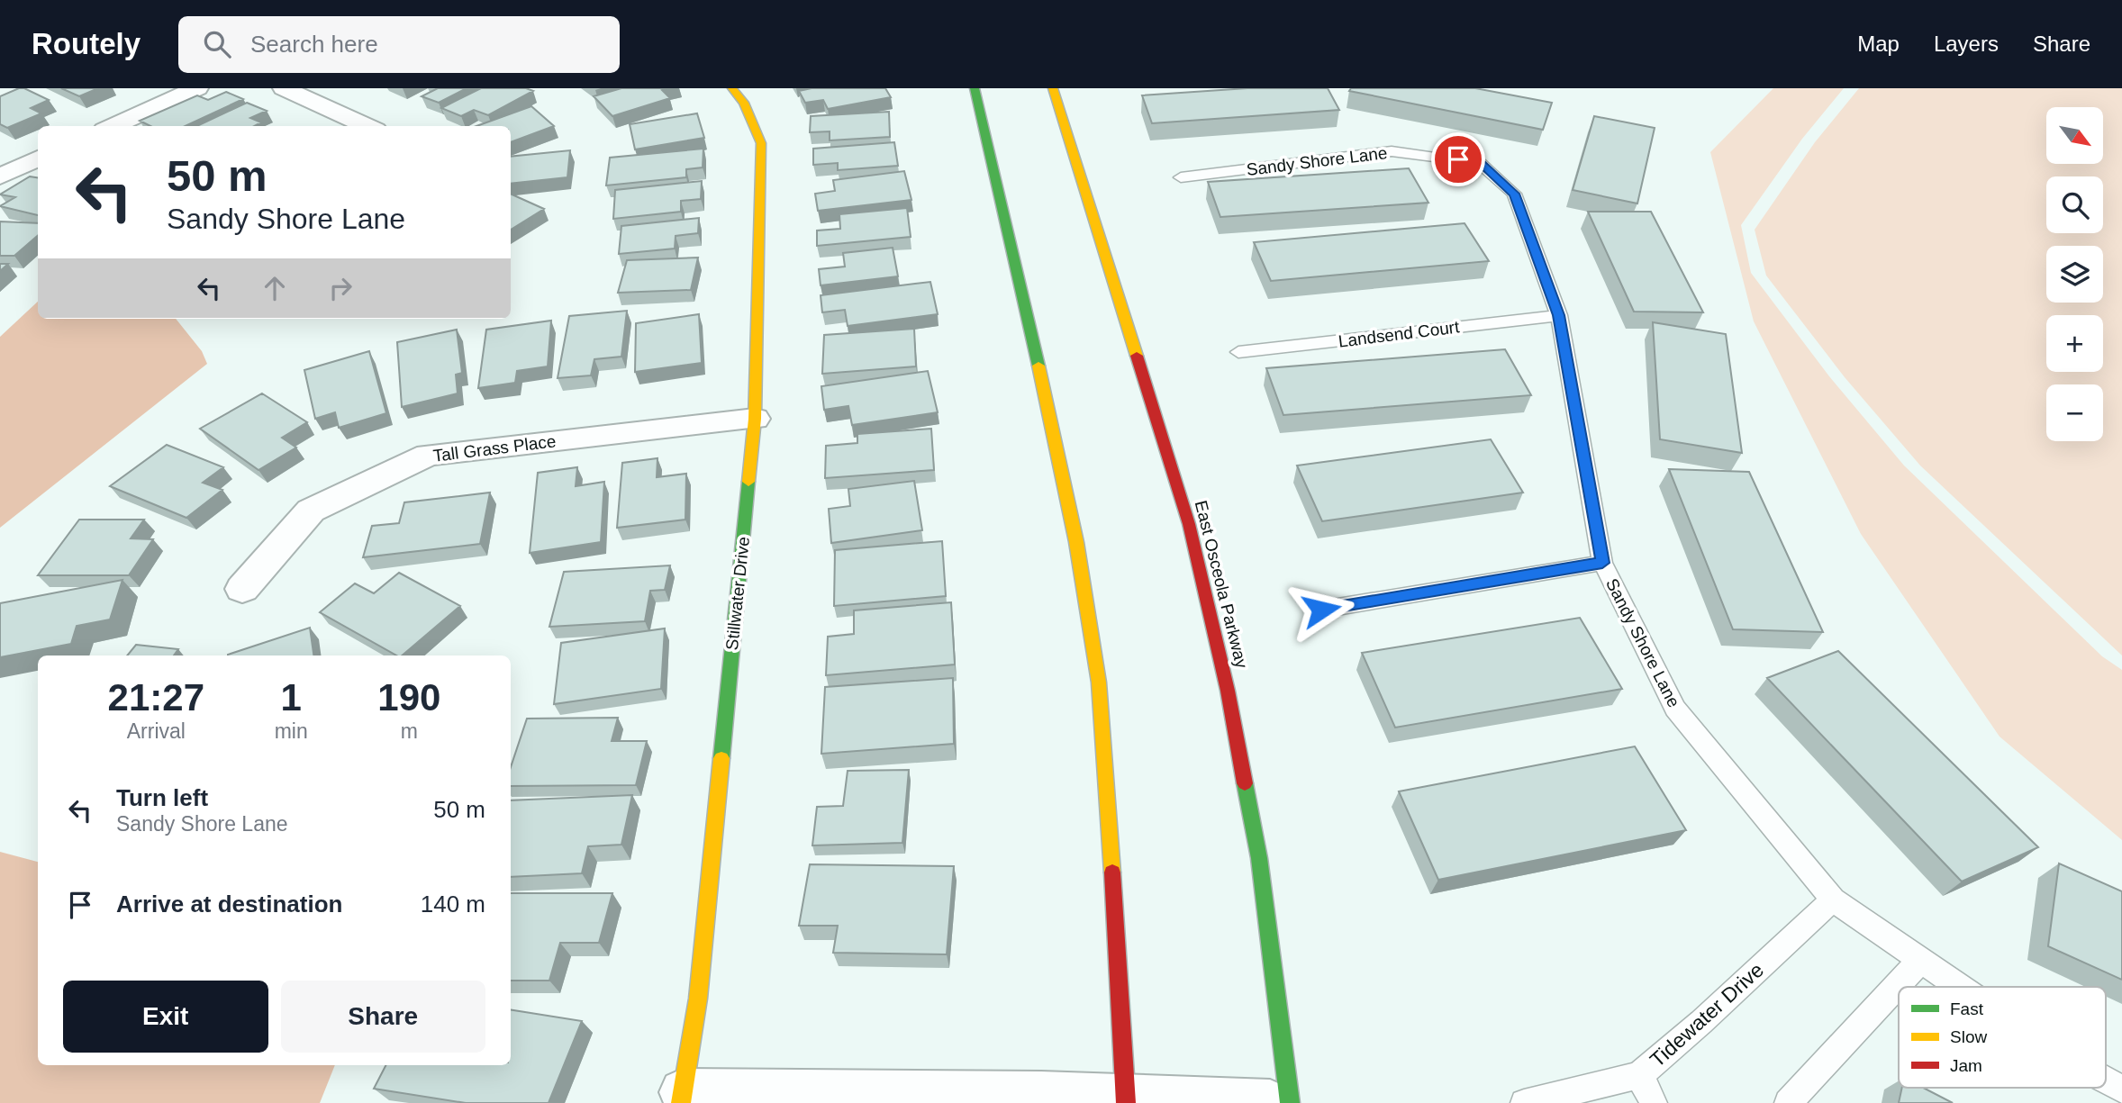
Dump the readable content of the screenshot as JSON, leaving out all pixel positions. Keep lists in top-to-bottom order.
{
  "streets": {
    "main road": ["East Osceola Parkway", "Stillwater Drive"],
    "street": ["Tall Grass Place"],
    "lane": ["Sandy Shore Lane", "Landsend Court", "Tidewater Drive"]
  },
  "crossings": [
    ["Sandy Shore Lane", "Landsend Court"],
    ["Sandy Shore Lane", "Tidewater Drive"],
    ["Tall Grass Place", "Stillwater Drive"]
  ],
  "legend": ["Fast", "Slow", "Jam"],
  "north": "bottom right",
  "page": {
    "header": "Routely",
    "search": "Search here",
    "nav": ["Map", "Layers", "Share"],
    "map_buttons": ["+", "−"],
    "turn": ["50 m", "Sandy Shore Lane"],
    "eta": [
      "21:27",
      "Arrival",
      "1",
      "min",
      "190",
      "m"
    ],
    "list": [
      {
        "name": "Turn left",
        "note": "Sandy Shore Lane",
        "value": "50 m"
      },
      {
        "name": "Arrive at destination",
        "value": "140 m"
      }
    ],
    "buttons": ["Exit", "Share"]
  }
}
